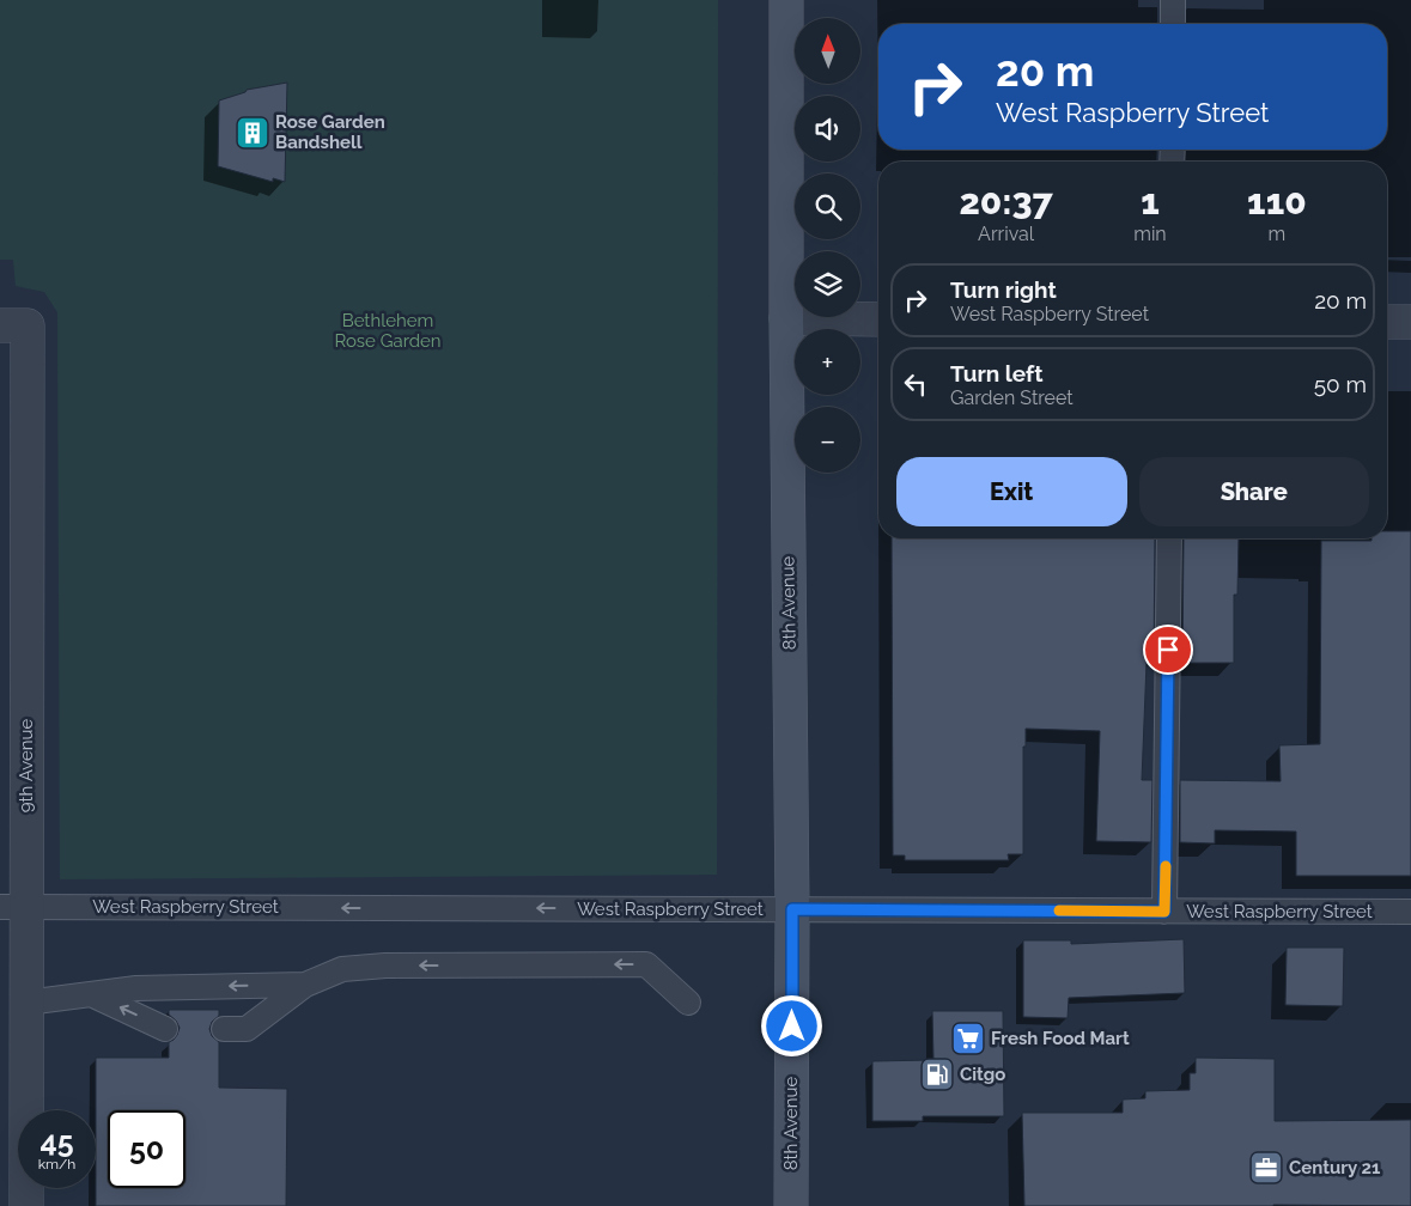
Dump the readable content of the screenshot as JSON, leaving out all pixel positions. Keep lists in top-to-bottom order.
{
  "streets": {
    "main road": ["8th Avenue"],
    "street": ["9th Avenue"],
    "lane": ["West Raspberry Street"]
  },
  "crossings": [
    ["8th Avenue", "West Raspberry Street"],
    ["9th Avenue", "West Raspberry Street"]
  ],
  "parks": ["Bethlehem Rose Garden"],
  "places": {
    "building": ["Rose Garden Bandshell"],
    "supermarket": ["Fresh Food Mart"],
    "fuel station": ["Citgo"],
    "office": ["Century 21"]
  },
  "north": "top",
  "page": {
    "map_buttons": ["+", "−"],
    "turn": ["20 m", "West Raspberry Street"],
    "eta": [
      "20:37",
      "Arrival",
      "1",
      "min",
      "110",
      "m"
    ],
    "list": [
      {
        "name": "Turn right",
        "note": "West Raspberry Street",
        "value": "20 m"
      },
      {
        "name": "Turn left",
        "note": "Garden Street",
        "value": "50 m"
      }
    ],
    "buttons": ["Exit", "Share"],
    "speed": "45 km/h",
    "limit": "50"
  }
}
